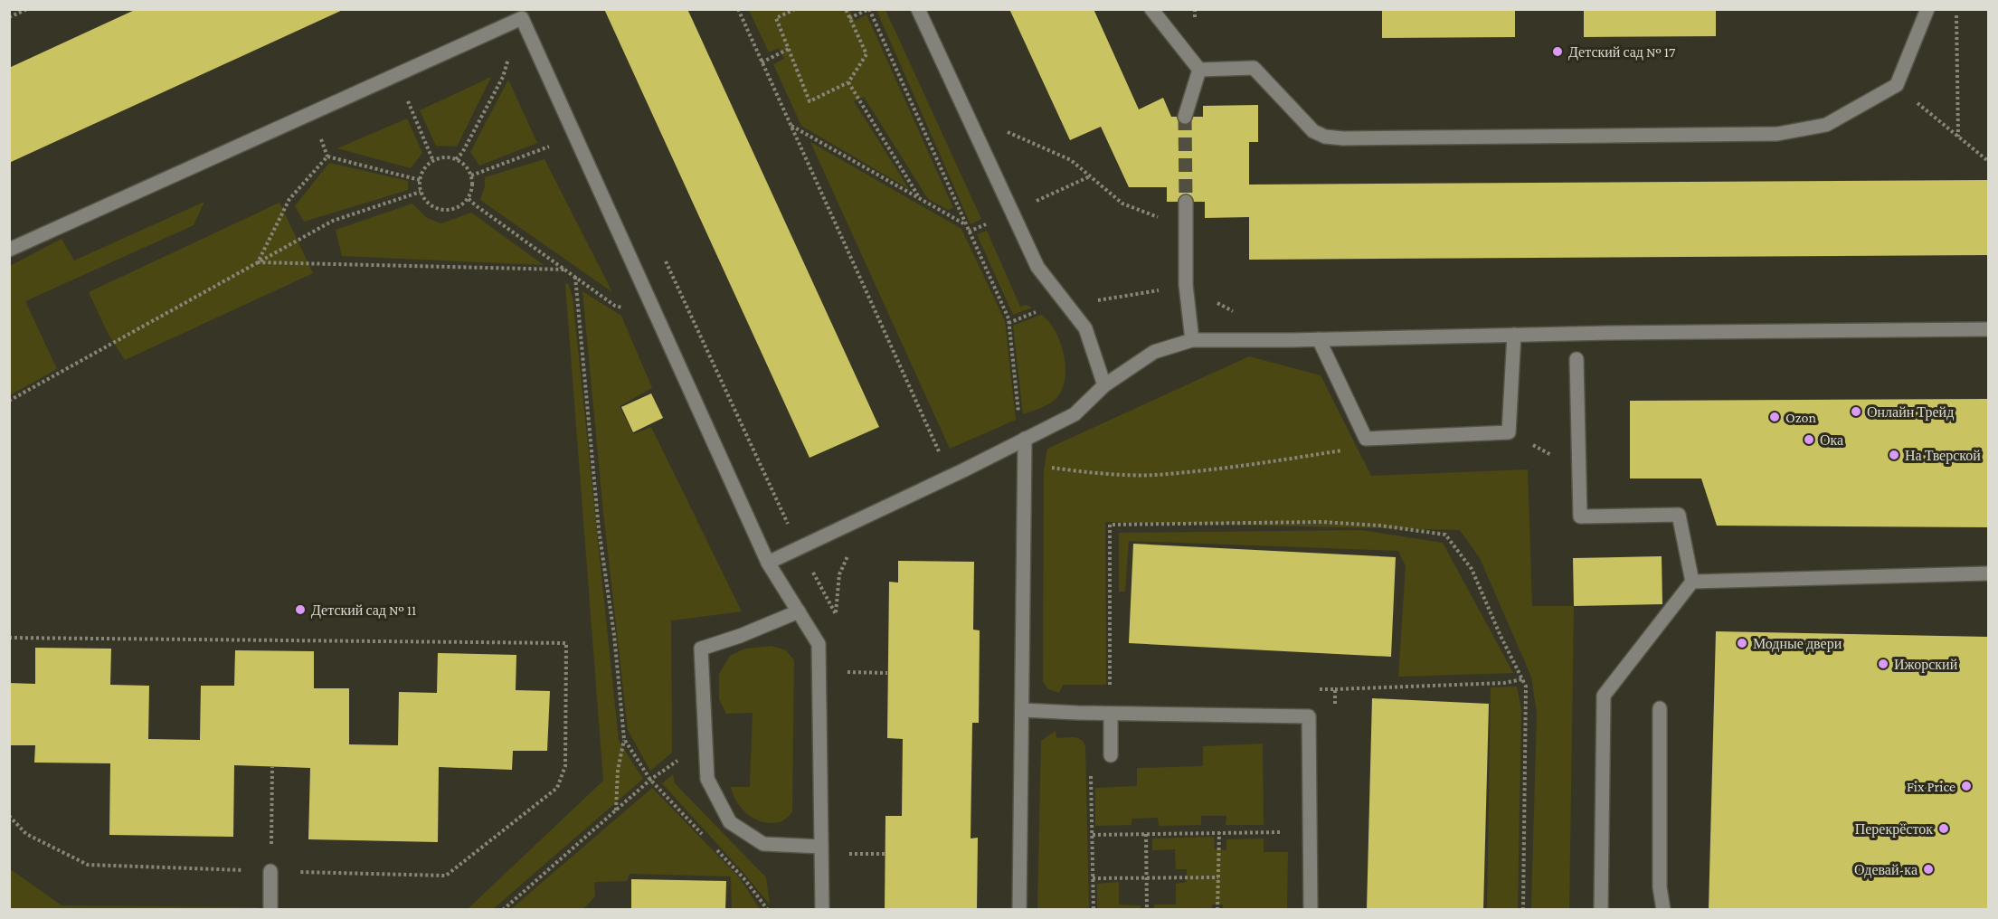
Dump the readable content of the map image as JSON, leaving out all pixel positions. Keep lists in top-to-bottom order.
{
  "places": [
    "Детский сад № 17",
    "Онлайн Трейд",
    "Ozon",
    "Ока",
    "На Тверской",
    "Детский сад № 11",
    "Модные двери",
    "Ижорский",
    "Fix Price",
    "Перекрёсток",
    "Одевай-ка"
  ]
}
